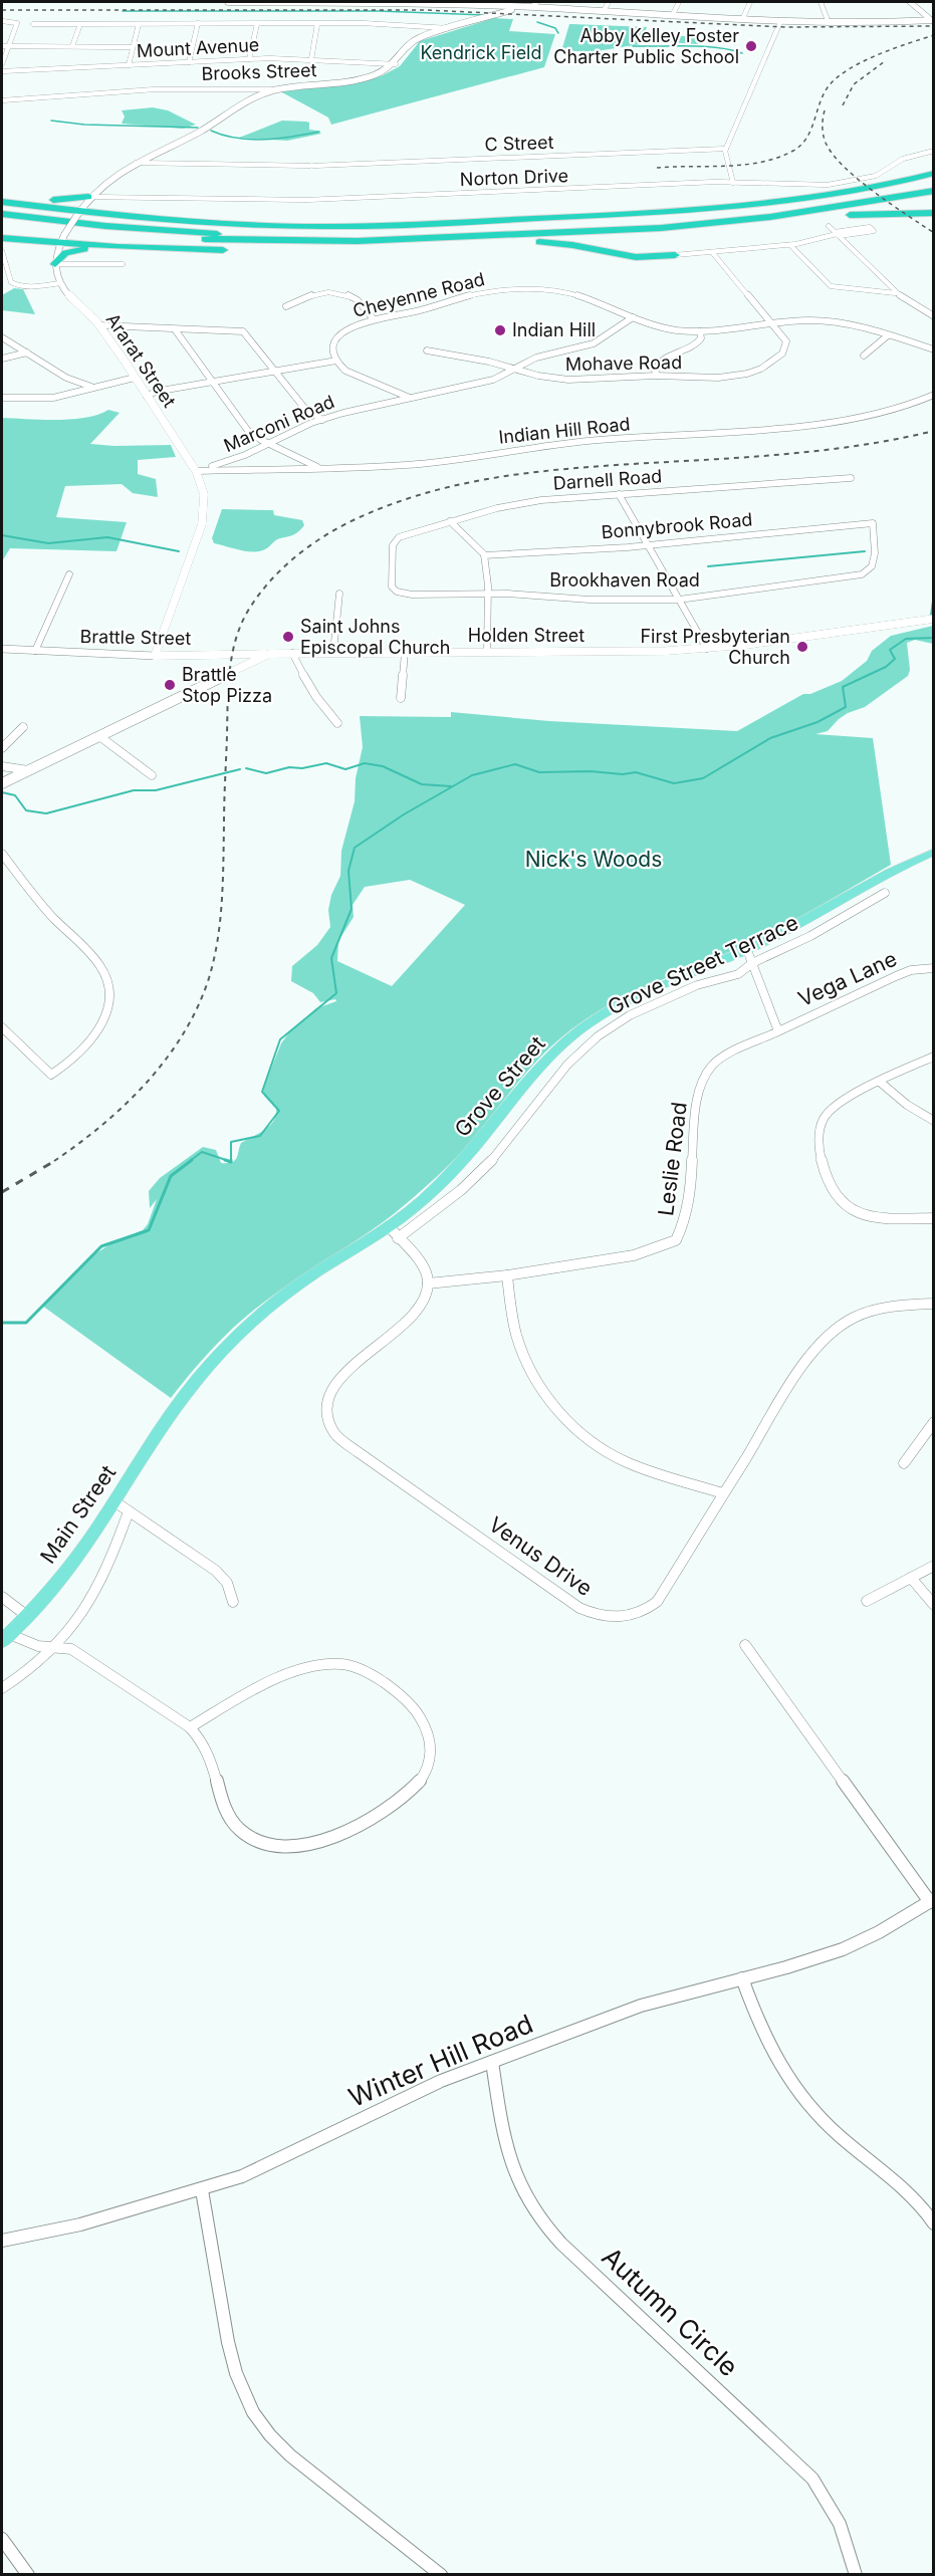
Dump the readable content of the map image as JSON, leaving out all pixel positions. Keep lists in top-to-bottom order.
{
  "streets": {
    "main road": [
      "Brooks Street",
      "Ararat Street",
      "Holden Street",
      "Brattle Street",
      "Grove Street",
      "Main Street"
    ],
    "street": [
      "Mount Avenue",
      "C Street",
      "Norton Drive",
      "Cheyenne Road",
      "Mohave Road",
      "Marconi Road",
      "Indian Hill Road",
      "Darnell Road",
      "Bonnybrook Road",
      "Brookhaven Road",
      "Grove Street Terrace",
      "Vega Lane",
      "Leslie Road",
      "Venus Drive",
      "Winter Hill Road",
      "Autumn Circle"
    ]
  },
  "crossings": [
    ["Mount Avenue", "Brooks Street"],
    ["Brooks Street", "Ararat Street"],
    ["C Street", "Ararat Street"],
    ["Norton Drive", "Ararat Street"],
    ["Cheyenne Road", "Mohave Road"],
    ["Cheyenne Road", "Marconi Road"],
    ["Ararat Street", "Marconi Road"],
    ["Ararat Street", "Indian Hill Road"],
    ["Ararat Street", "Brattle Street"],
    ["Mohave Road", "Marconi Road"],
    ["Marconi Road", "Indian Hill Road"],
    ["Darnell Road", "Brookhaven Road"],
    ["Bonnybrook Road", "Brookhaven Road"],
    ["Holden Street", "Brattle Street"],
    ["Vega Lane", "Leslie Road"],
    ["Grove Street", "Main Street"],
    ["Leslie Road", "Venus Drive"],
    ["Winter Hill Road", "Autumn Circle"]
  ],
  "parks": ["Kendrick Field", "Nick's Woods"],
  "places": [
    "Abby Kelley Foster Charter Public School",
    "Indian Hill",
    "Saint Johns Episcopal Church",
    "First Presbyterian Church",
    "Brattle Stop Pizza"
  ]
}
